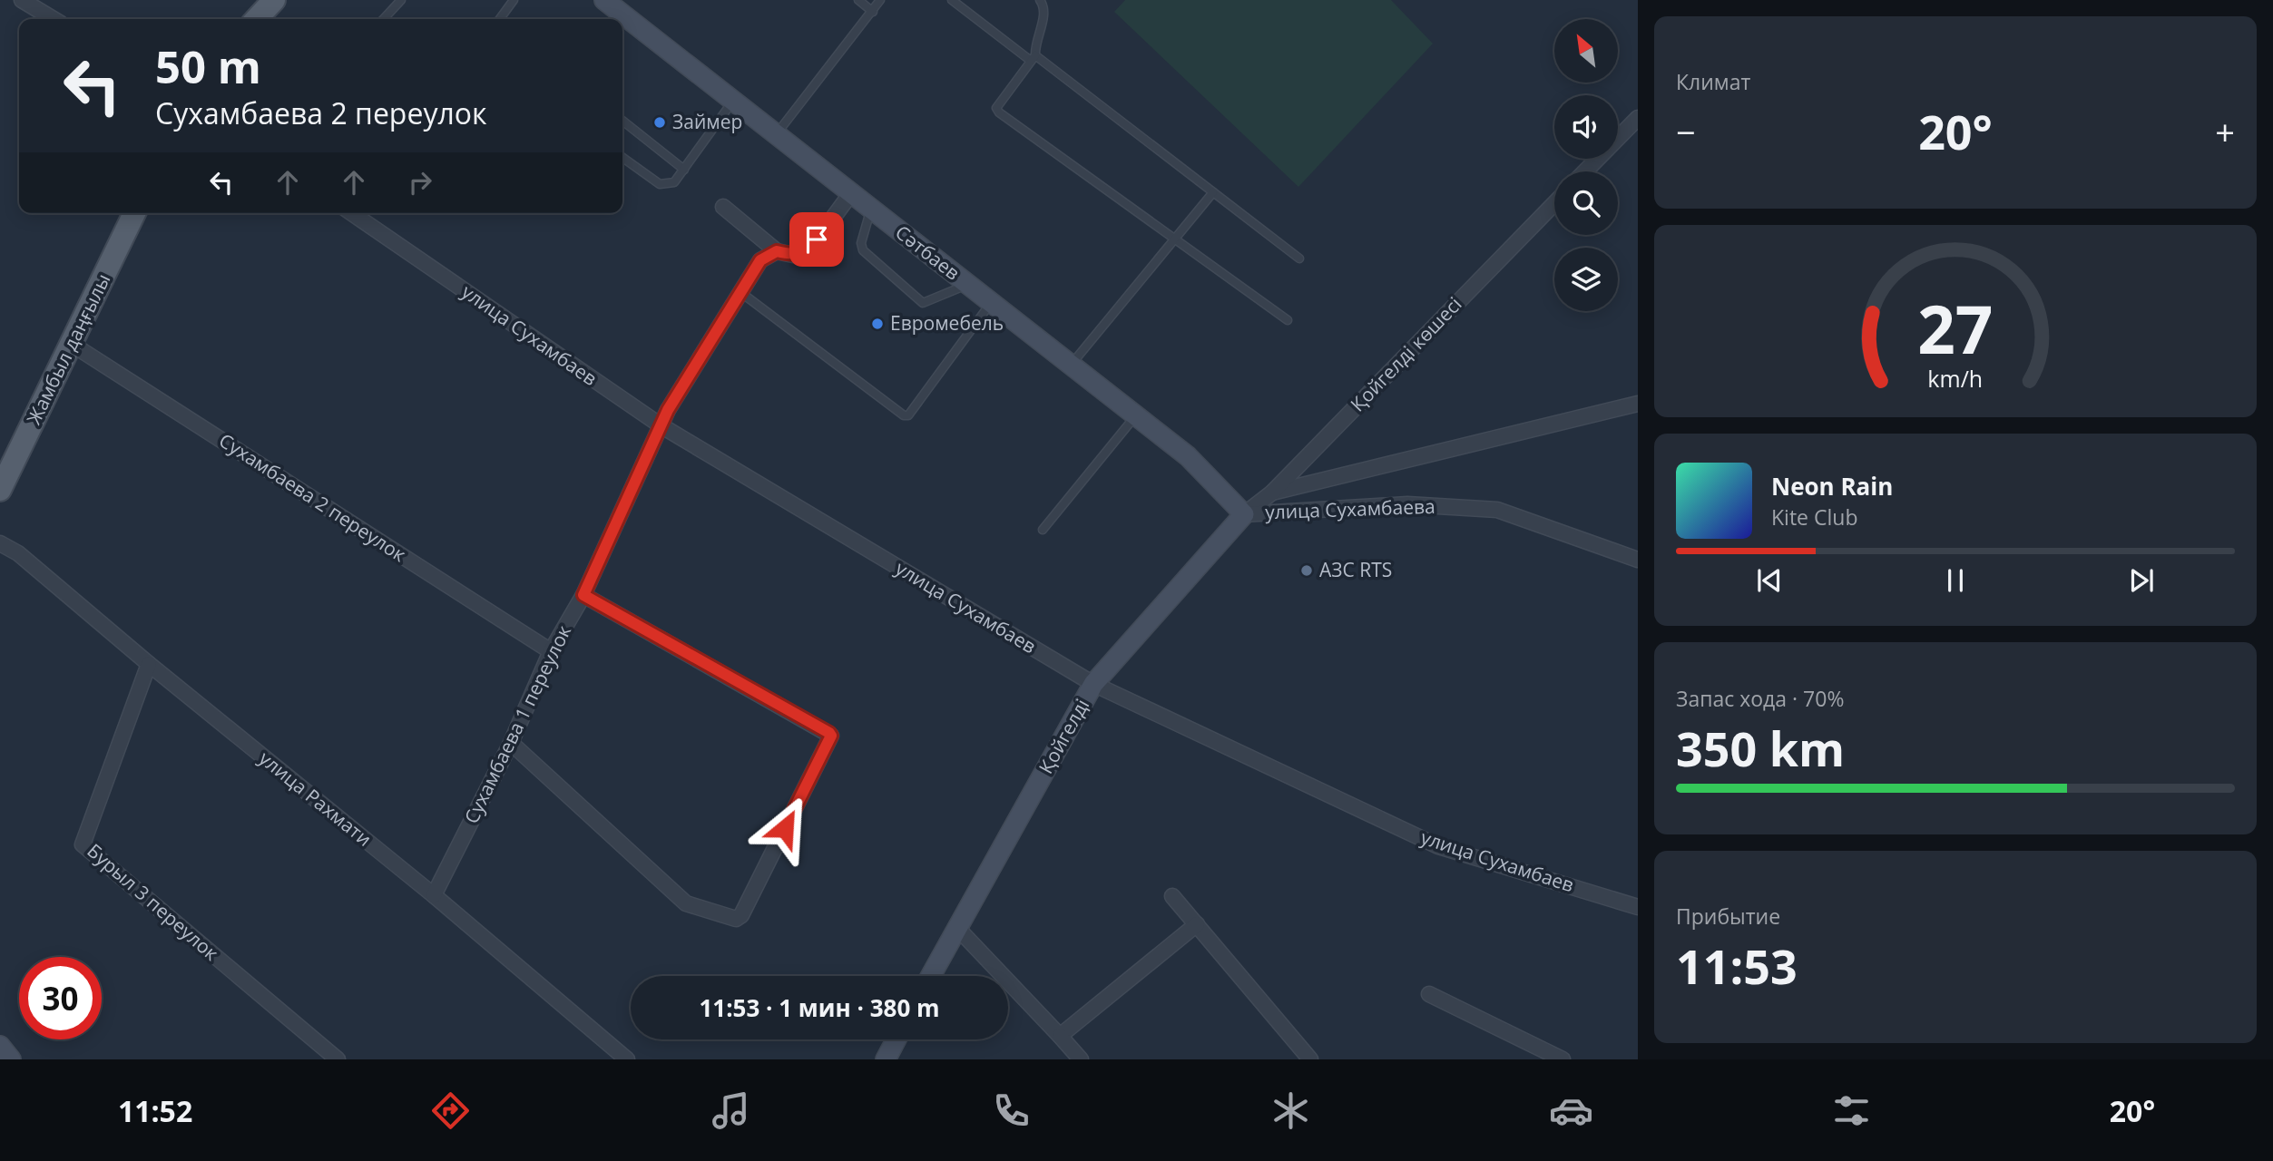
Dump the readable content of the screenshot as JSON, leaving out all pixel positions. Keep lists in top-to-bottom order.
{
  "streets": {
    "main road": ["Жамбыл даңғылы"],
    "street": [
      "Сәтбаев",
      "улица Сухамбаев",
      "Қойгелді көшесі",
      "Сухамбаева 2 переулок",
      "улица Сухамбаева",
      "Сухамбаева 1 переулок",
      "Қойгелді",
      "улица Рахмати",
      "Бурыл 3 переулок"
    ]
  },
  "crossings": [
    ["Сәтбаев", "Қойгелді көшесі"],
    ["Сәтбаев", "улица Сухамбаева"],
    ["Сәтбаев", "Қойгелді"],
    ["улица Сухамбаев", "Сухамбаева 1 переулок"],
    ["улица Сухамбаев", "Қойгелді"],
    ["Жамбыл даңғылы", "Сухамбаева 2 переулок"],
    ["Қойгелді көшесі", "улица Сухамбаева"],
    ["Қойгелді көшесі", "Қойгелді"],
    ["Сухамбаева 2 переулок", "Сухамбаева 1 переулок"],
    ["улица Сухамбаева", "Қойгелді"],
    ["Сухамбаева 1 переулок", "улица Рахмати"],
    ["улица Рахмати", "Бурыл 3 переулок"]
  ],
  "places": ["Займер", "Евромебель", "АЗС RTS"],
  "north": "top left",
  "page": {
    "tile": [
      "Климат",
      ["Запас хода · 70%", "350 km"],
      ["Прибытие", "11:53"]
    ],
    "turn": ["50 m", "Сухамбаева 2 переулок"],
    "heat": ["−", "20°", "+"],
    "song": ["Neon Rain", "Kite Club"],
    "limit": "30",
    "trip": "11:53 · 1 мин · 380 m",
    "tabs": ["11:52", "20°"],
    "gauge": ["27", "km/h"]
  }
}
